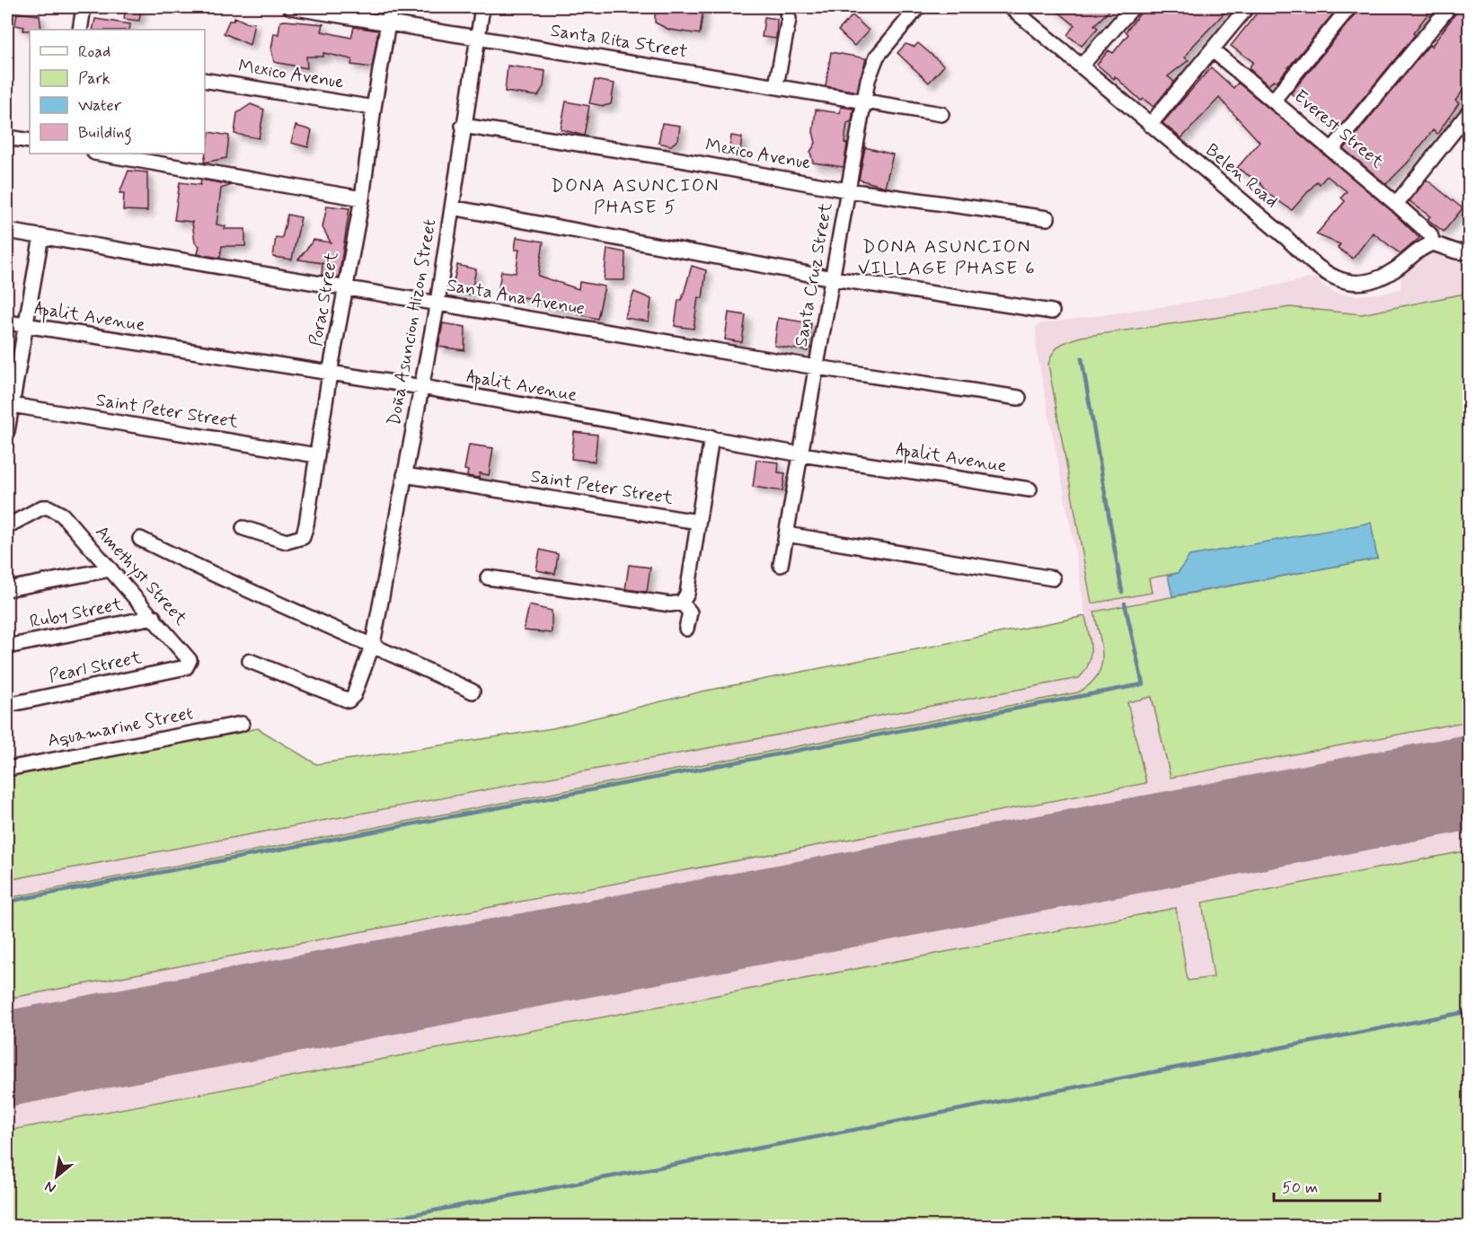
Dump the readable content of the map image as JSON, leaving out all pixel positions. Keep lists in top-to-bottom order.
{
  "streets": {
    "street": [
      "Santa Rita Street",
      "Mexico Avenue",
      "Everest Street",
      "Belen Road",
      "Santa Cruz Street",
      "Santa Ana Avenue",
      "Porac Street",
      "Apalit Avenue",
      "Doña Asuncion Hizon Street",
      "Saint Peter Street",
      "Amethyst Street",
      "Ruby Street",
      "Pearl Street",
      "Aquamarine Street"
    ]
  },
  "crossings": [
    ["Santa Rita Street", "Santa Cruz Street"],
    ["Santa Rita Street", "Porac Street"],
    ["Santa Rita Street", "Doña Asuncion Hizon Street"],
    ["Mexico Avenue", "Santa Cruz Street"],
    ["Mexico Avenue", "Porac Street"],
    ["Mexico Avenue", "Doña Asuncion Hizon Street"],
    ["Everest Street", "Belen Road"],
    ["Santa Cruz Street", "Santa Ana Avenue"],
    ["Santa Cruz Street", "Apalit Avenue"],
    ["Santa Ana Avenue", "Porac Street"],
    ["Santa Ana Avenue", "Doña Asuncion Hizon Street"],
    ["Porac Street", "Apalit Avenue"],
    ["Porac Street", "Saint Peter Street"],
    ["Apalit Avenue", "Doña Asuncion Hizon Street"],
    ["Doña Asuncion Hizon Street", "Saint Peter Street"],
    ["Amethyst Street", "Ruby Street"],
    ["Amethyst Street", "Pearl Street"]
  ],
  "districts": ["DONA ASUNCION PHASE 5", "DONA ASUNCION VILLAGE PHASE 6"],
  "legend": [
    "Road",
    "Park",
    "Water",
    "Building"
  ],
  "scale_bar": "50 m",
  "north": "bottom left"
}
